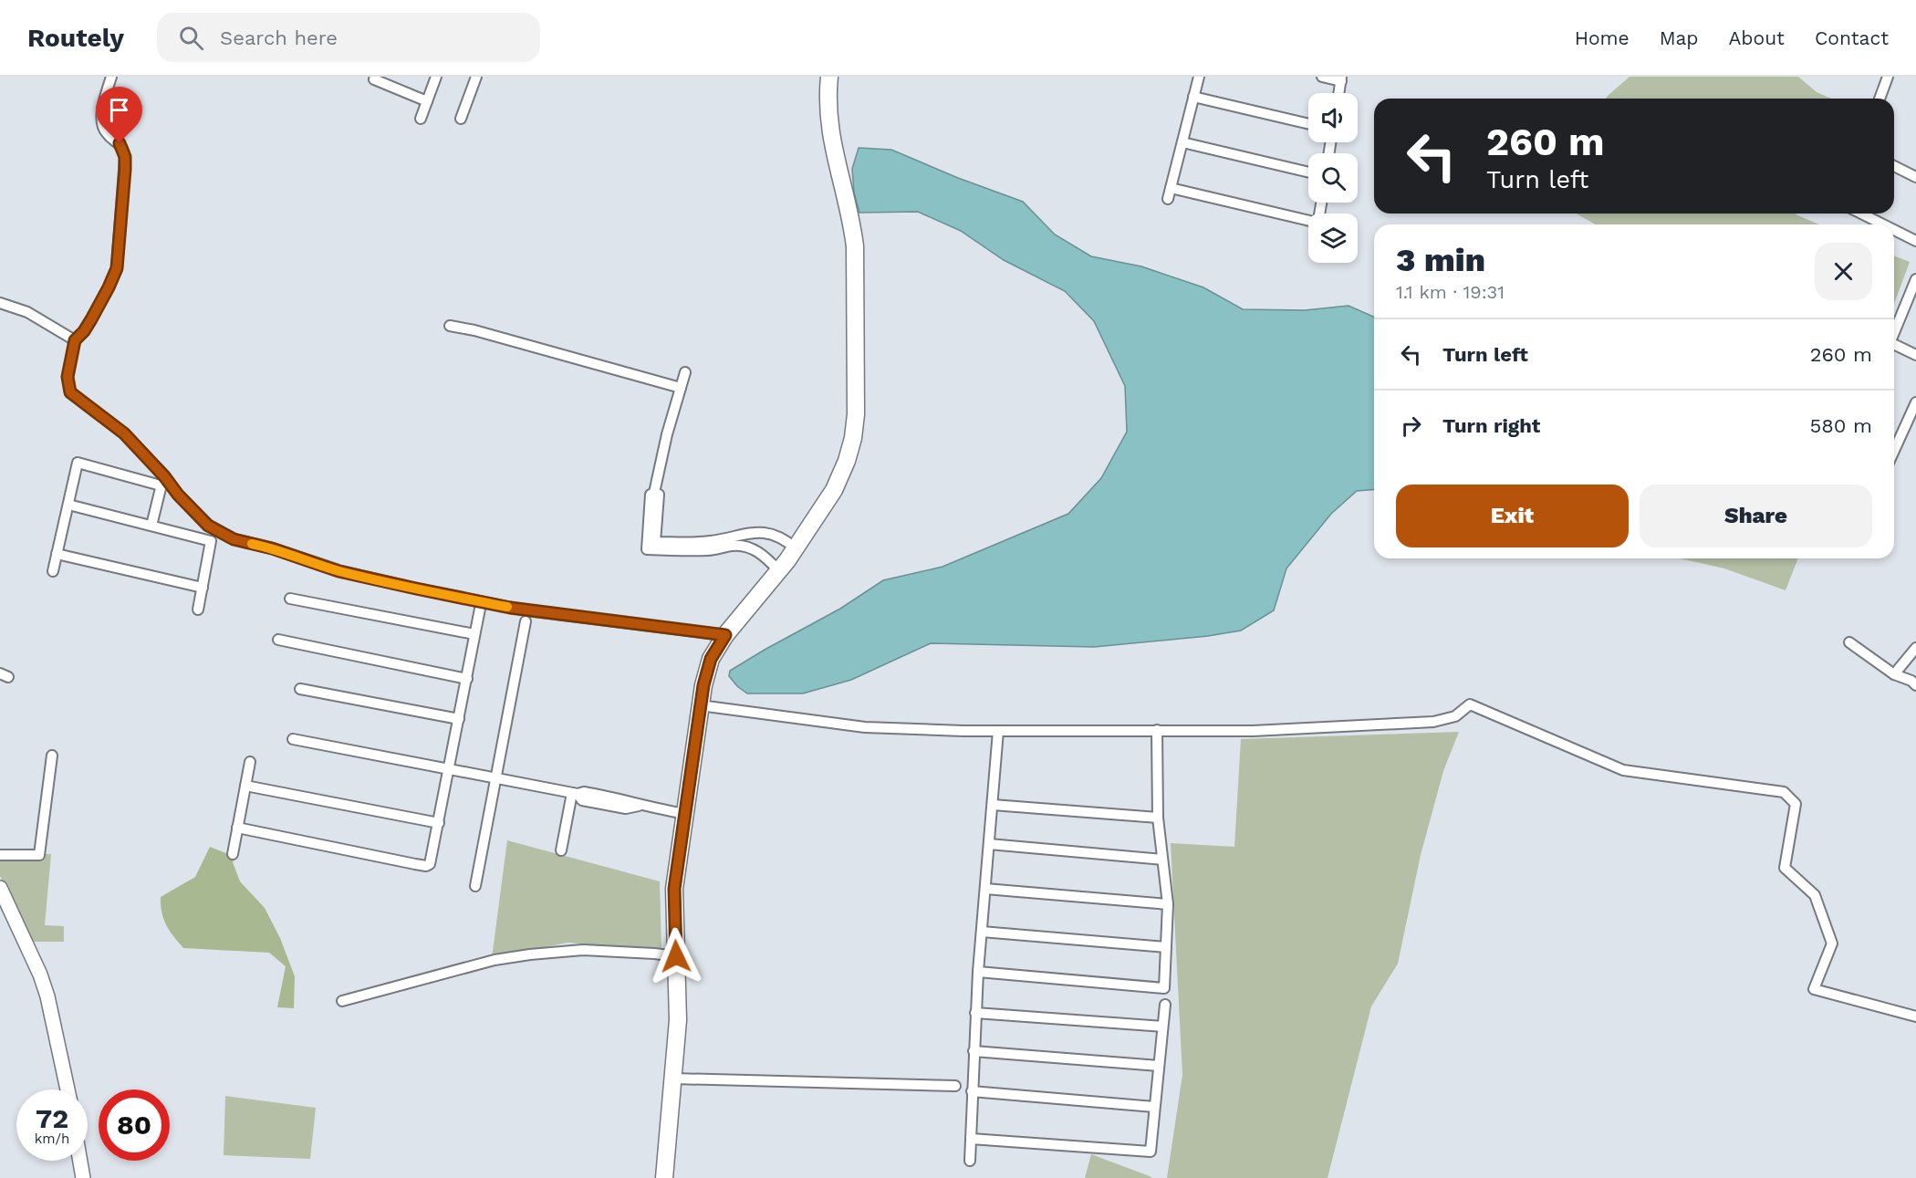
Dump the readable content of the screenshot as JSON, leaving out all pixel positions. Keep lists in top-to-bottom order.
{
  "page": {
    "header": "Routely",
    "search": "Search here",
    "nav": [
      "Home",
      "Map",
      "About",
      "Contact"
    ],
    "turn": ["260 m", "Turn left"],
    "heading": ["3 min", "1.1 km · 19:31"],
    "list": [
      {
        "name": "Turn left",
        "value": "260 m"
      },
      {
        "name": "Turn right",
        "value": "580 m"
      }
    ],
    "buttons": ["Exit", "Share"],
    "speed": "72 km/h",
    "limit": "80"
  }
}
